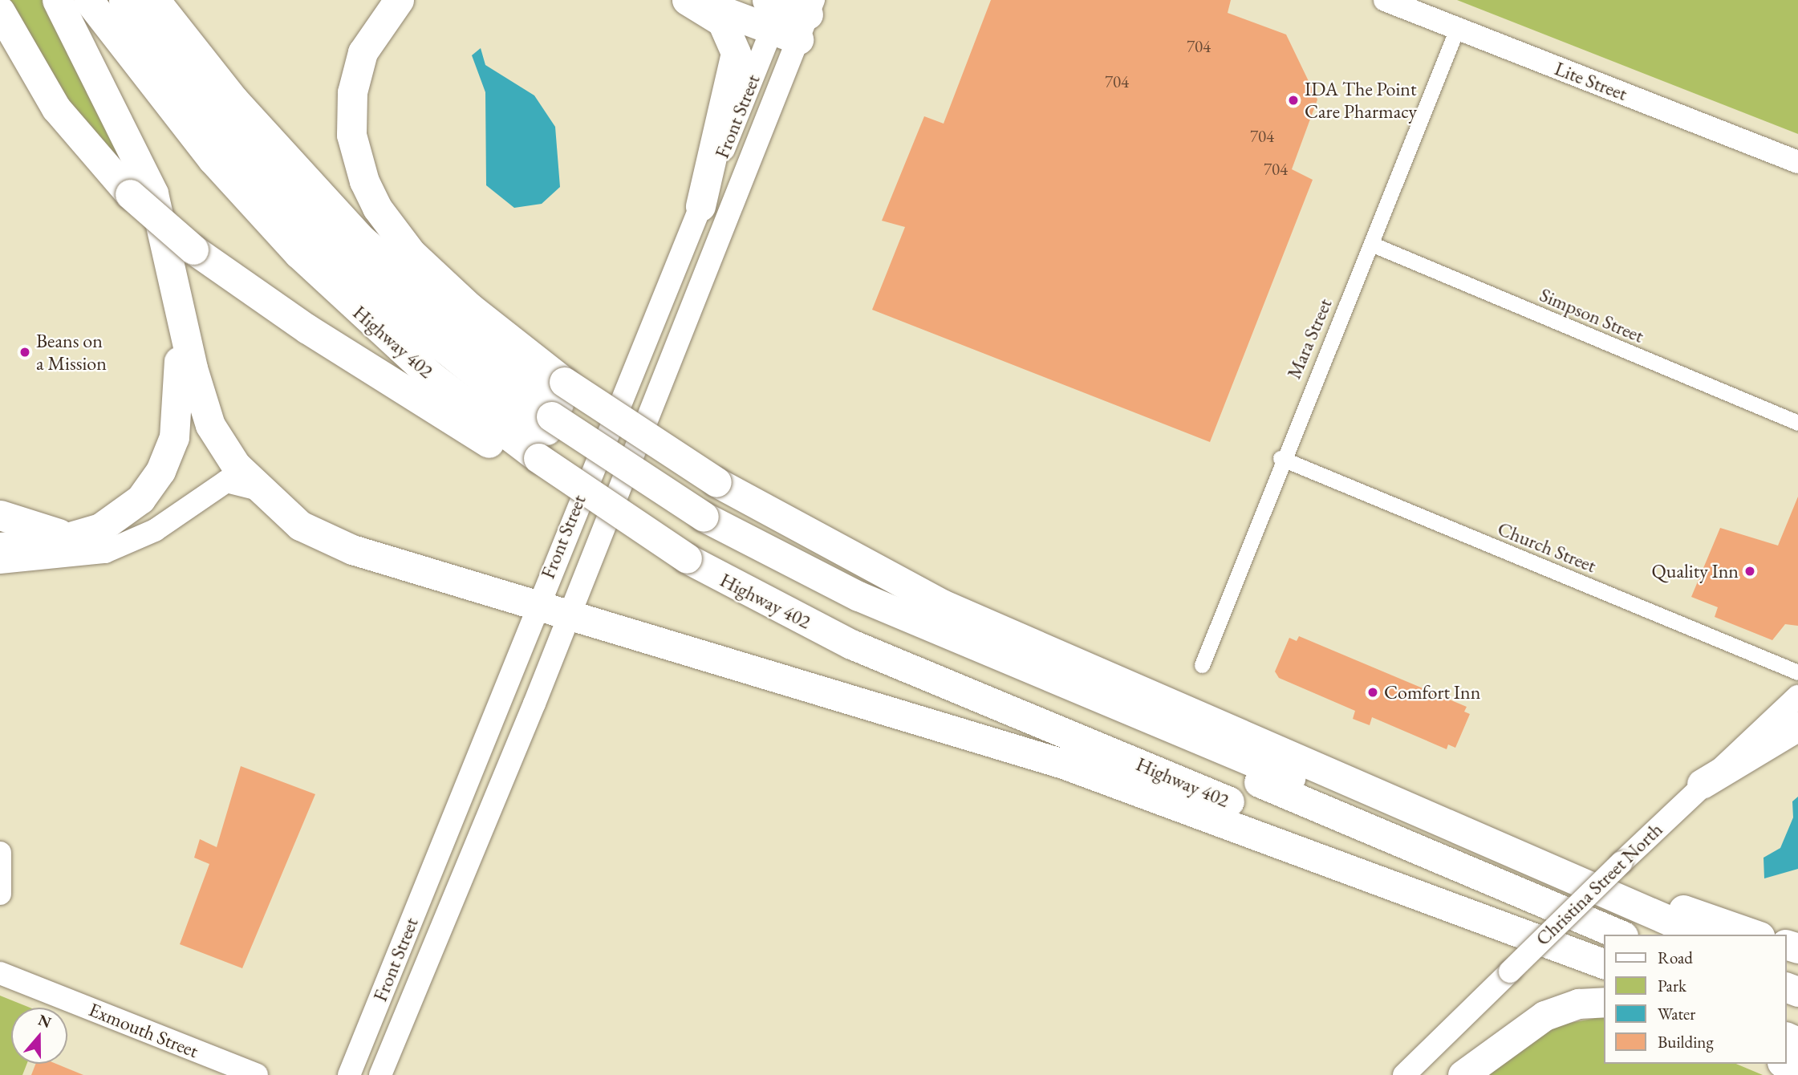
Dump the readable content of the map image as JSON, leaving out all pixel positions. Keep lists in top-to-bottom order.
{
  "streets": {
    "highway": ["Highway 402"],
    "main road": [
      "Lite Street",
      "Front Street",
      "Christina Street North",
      "Exmouth Street"
    ],
    "street": ["Simpson Street", "Mara Street", "Church Street"]
  },
  "crossings": [
    ["Lite Street", "Mara Street"],
    ["Simpson Street", "Mara Street"],
    ["Mara Street", "Church Street"]
  ],
  "places": [
    "IDA The Point Care Pharmacy",
    "Beans on a Mission",
    "Quality Inn",
    "Comfort Inn"
  ],
  "house_numbers": [
    "704",
    "704",
    "704",
    "704"
  ],
  "legend": [
    "Road",
    "Park",
    "Water",
    "Building"
  ],
  "north": "top"
}
